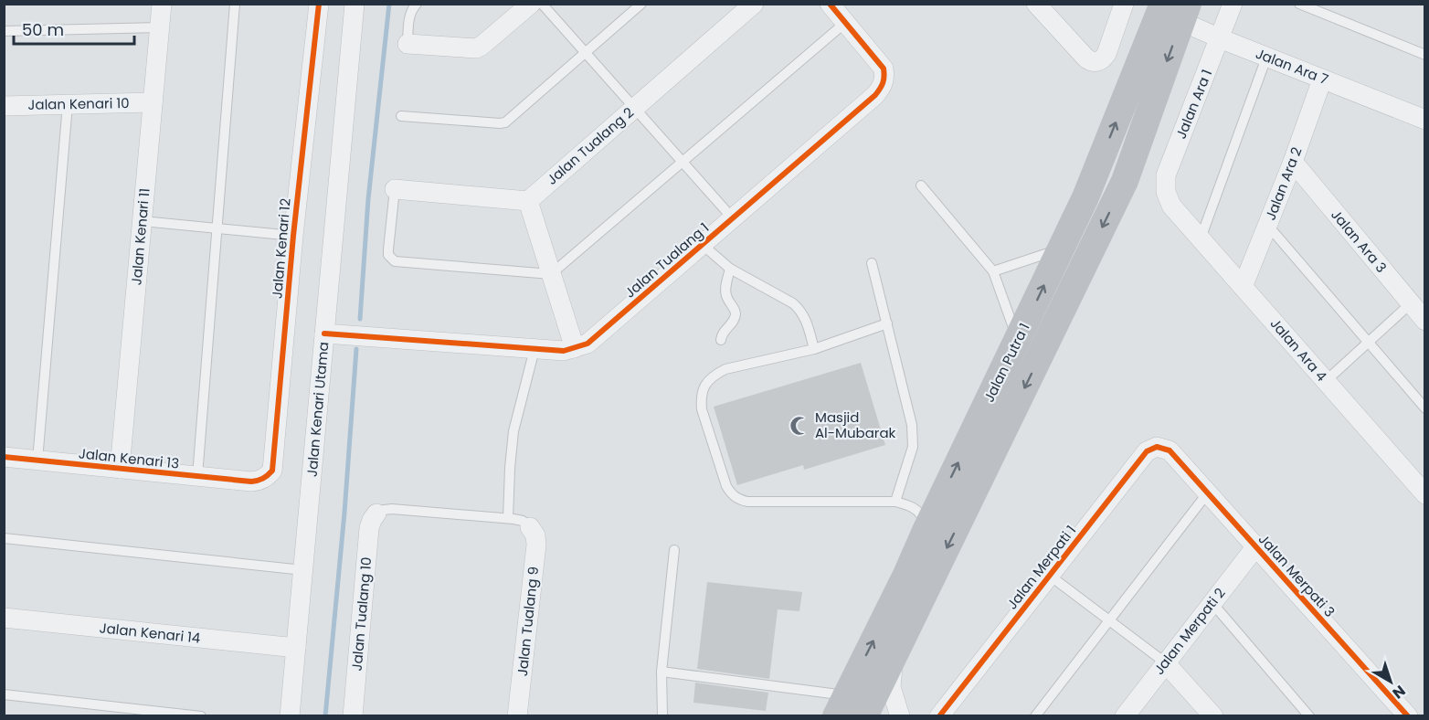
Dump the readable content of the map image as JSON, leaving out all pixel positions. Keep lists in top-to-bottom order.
{
  "streets": {
    "main road": ["Jalan Putra 1"],
    "street": [
      "Jalan Ara 7",
      "Jalan Kenari 10",
      "Jalan Ara 1",
      "Jalan Tualang 2",
      "Jalan Ara 2",
      "Jalan Kenari 11",
      "Jalan Ara 3",
      "Jalan Kenari 12",
      "Jalan Tualang 1",
      "Jalan Ara 4",
      "Jalan Kenari Utama",
      "Jalan Kenari 13",
      "Jalan Merpati 1",
      "Jalan Merpati 3",
      "Jalan Tualang 10",
      "Jalan Tualang 9",
      "Jalan Merpati 2",
      "Jalan Kenari 14"
    ]
  },
  "crossings": [
    ["Jalan Ara 7", "Jalan Ara 1"],
    ["Jalan Ara 7", "Jalan Ara 2"],
    ["Jalan Ara 7", "Jalan Putra 1"],
    ["Jalan Kenari 10", "Jalan Kenari 11"],
    ["Jalan Ara 1", "Jalan Ara 4"],
    ["Jalan Ara 2", "Jalan Ara 3"],
    ["Jalan Ara 2", "Jalan Ara 4"],
    ["Jalan Kenari 11", "Jalan Kenari 13"],
    ["Jalan Kenari 12", "Jalan Kenari 13"],
    ["Jalan Tualang 1", "Jalan Kenari Utama"],
    ["Jalan Kenari Utama", "Jalan Kenari 14"],
    ["Jalan Merpati 1", "Jalan Merpati 3"],
    ["Jalan Merpati 3", "Jalan Merpati 2"]
  ],
  "places": {
    "mosque": ["Masjid Al-Mubarak"]
  },
  "scale_bar": "50 m",
  "north": "bottom right"
}
